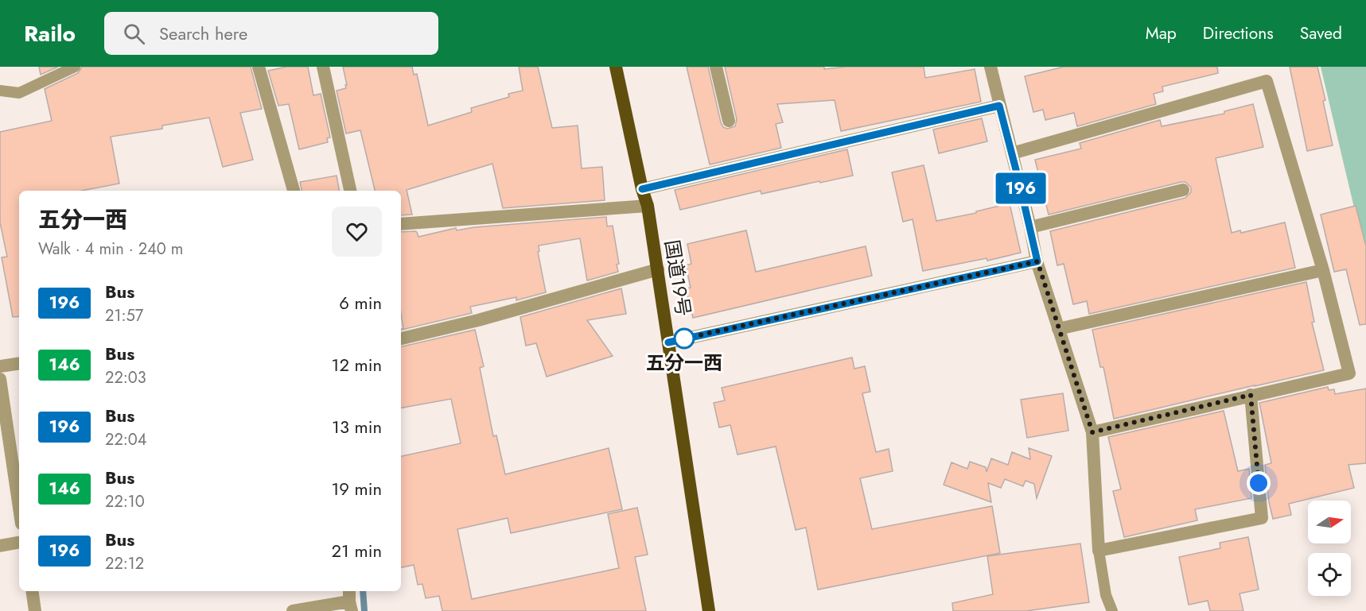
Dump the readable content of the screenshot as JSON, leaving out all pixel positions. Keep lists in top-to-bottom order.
{
  "streets": {
    "highway": ["国道19号"]
  },
  "places": ["五分一西"],
  "lines": ["bus line 196"],
  "north": "right",
  "page": {
    "header": "Railo",
    "search": "Search here",
    "nav": ["Map", "Directions", "Saved"],
    "on_map": "196",
    "heading": ["五分一西", "Walk · 4 min · 240 m"],
    "list": [
      {
        "mark": "196",
        "name": "Bus",
        "note": "21:57",
        "value": "6 min"
      },
      {
        "mark": "146",
        "name": "Bus",
        "note": "22:03",
        "value": "12 min"
      },
      {
        "mark": "196",
        "name": "Bus",
        "note": "22:04",
        "value": "13 min"
      },
      {
        "mark": "146",
        "name": "Bus",
        "note": "22:10",
        "value": "19 min"
      },
      {
        "mark": "196",
        "name": "Bus",
        "note": "22:12",
        "value": "21 min"
      }
    ]
  }
}
